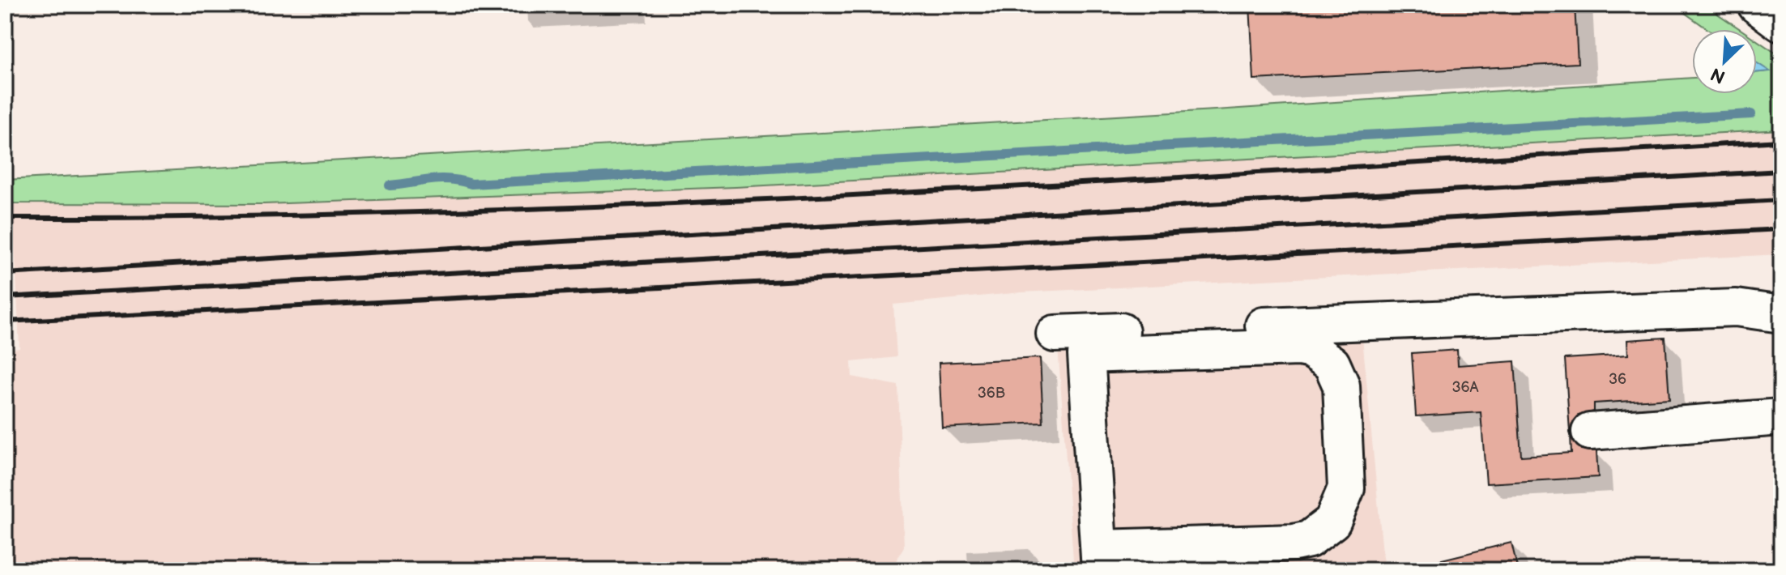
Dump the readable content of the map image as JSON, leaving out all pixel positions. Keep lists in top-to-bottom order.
{
  "house_numbers": ["36", "36A", "36B"],
  "north": "bottom left"
}
